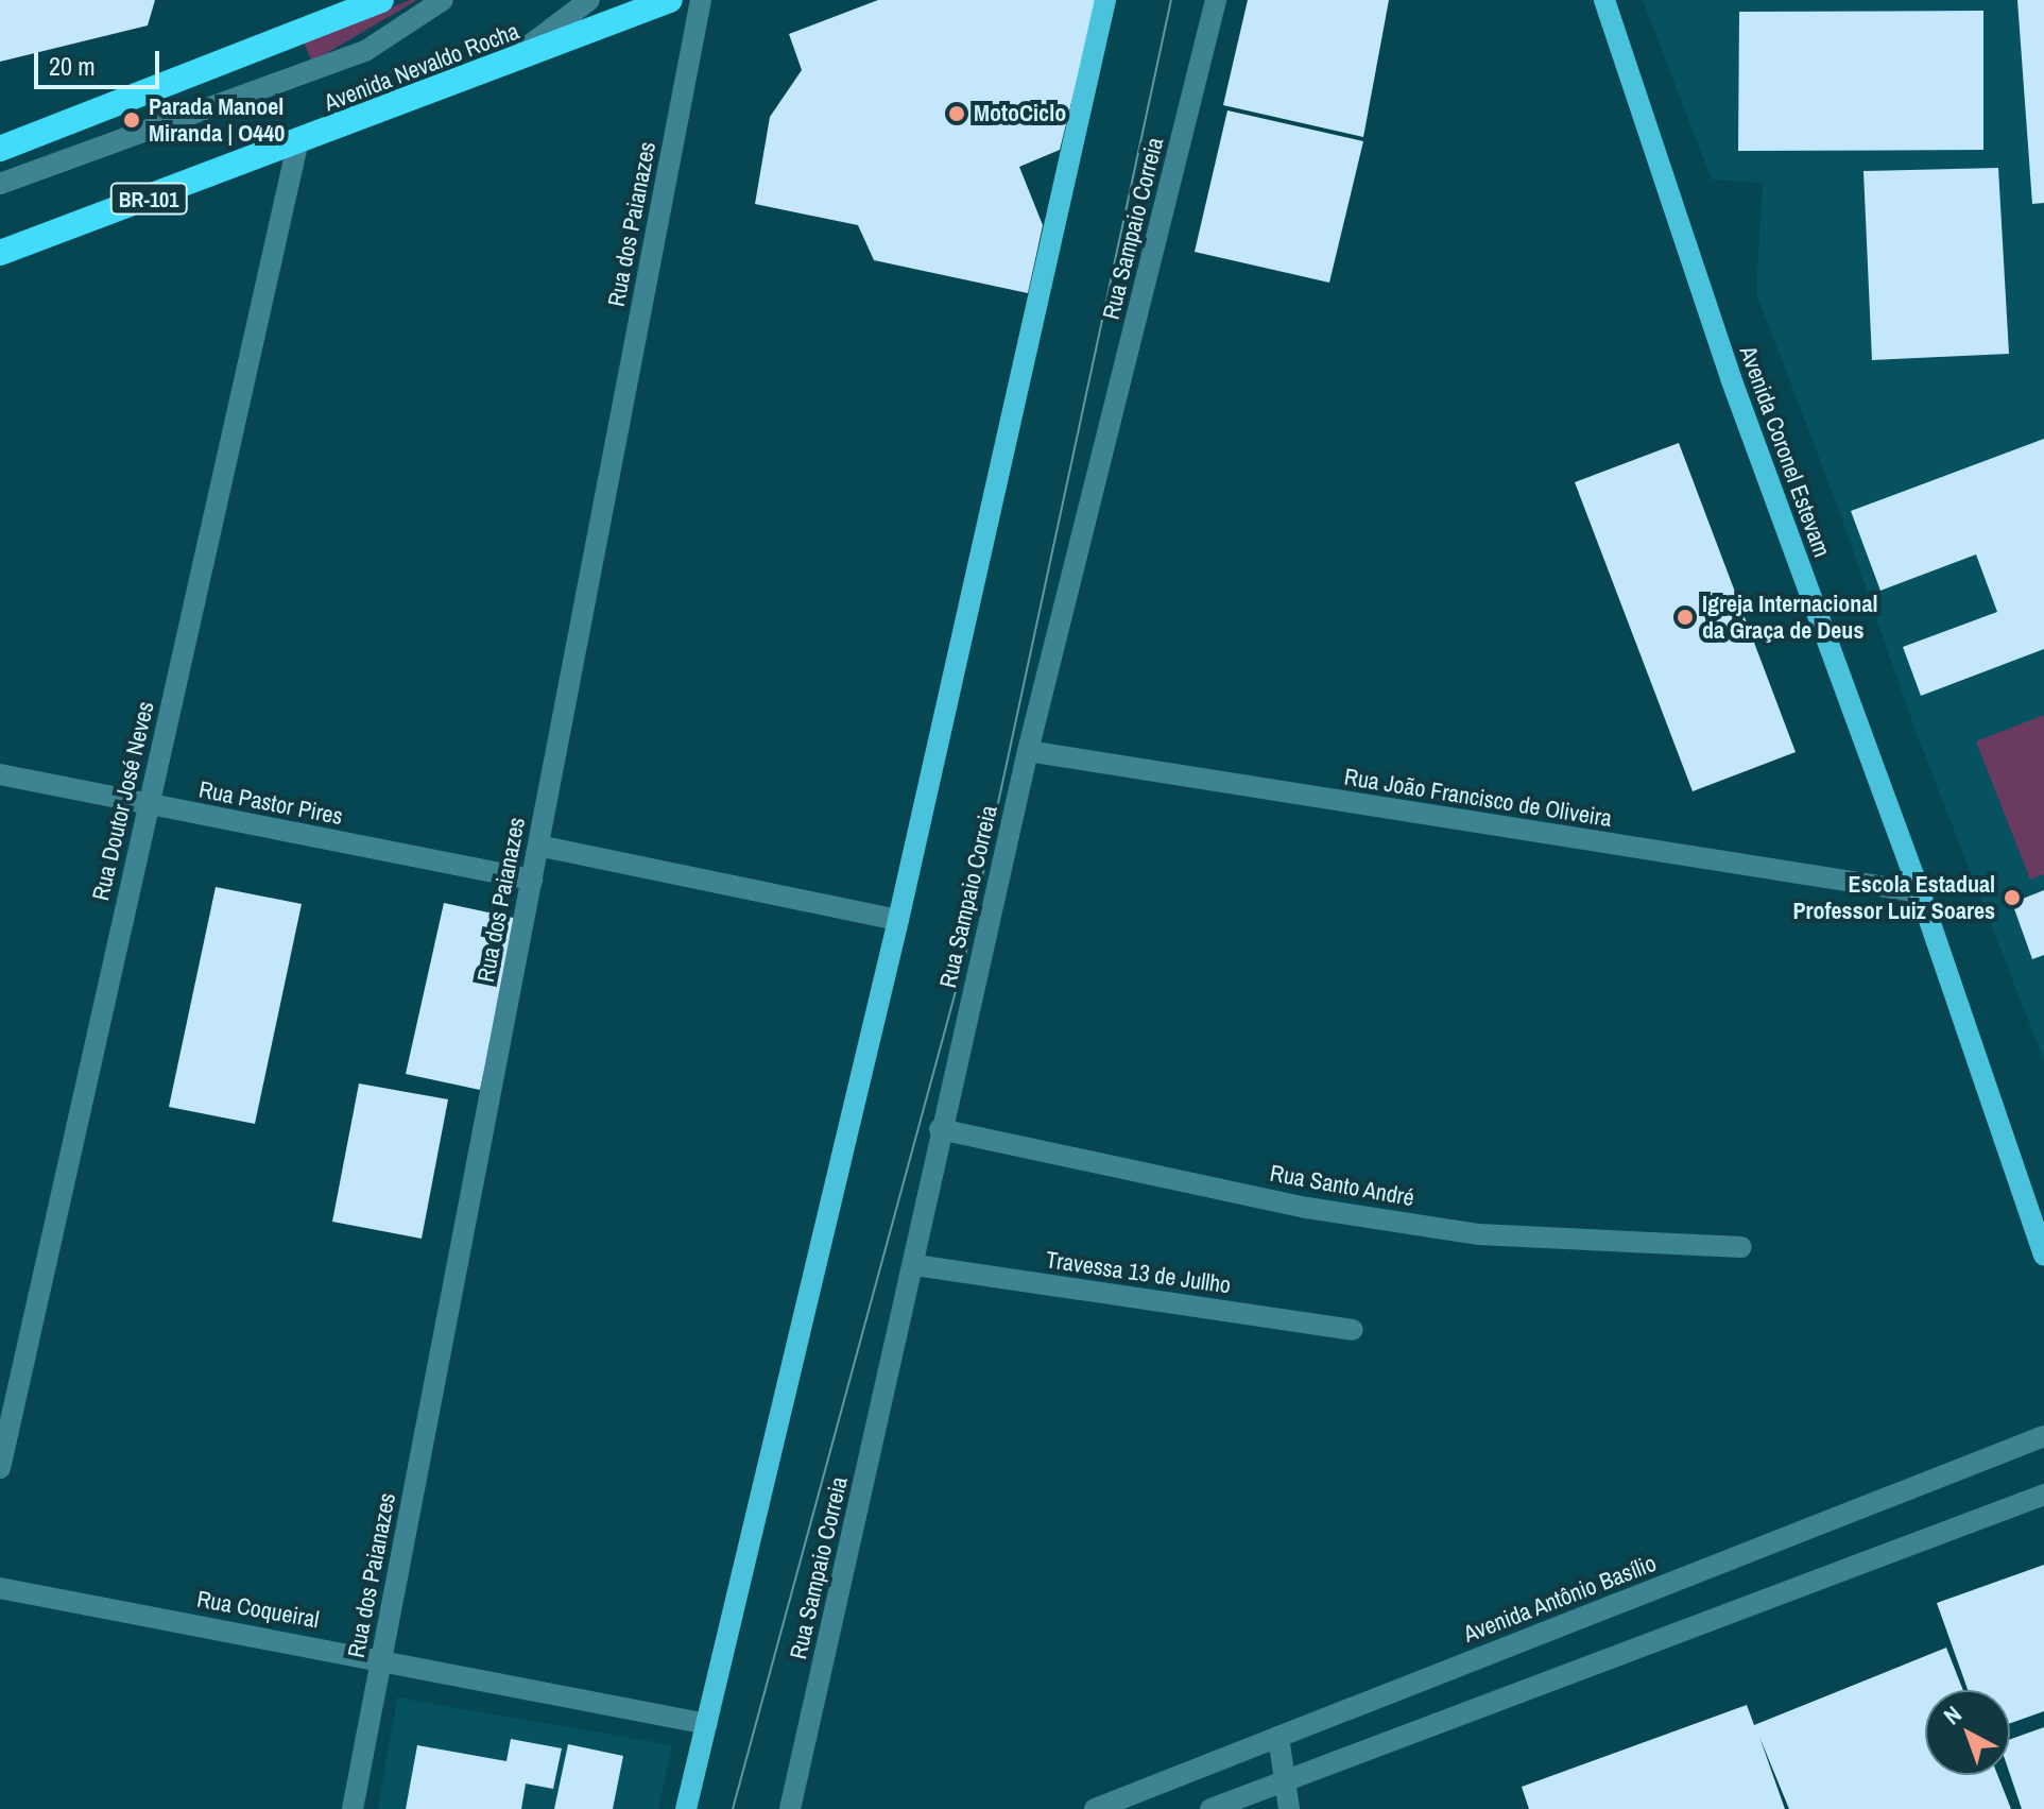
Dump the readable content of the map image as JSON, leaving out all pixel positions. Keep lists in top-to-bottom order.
{
  "streets": {
    "highway": ["Avenida Nevaldo Rocha", "BR-101"],
    "main road": ["Avenida Coronel Estevam"],
    "street": [
      "Rua dos Paianazes",
      "Rua Sampaio Correia",
      "Rua João Francisco de Oliveira",
      "Rua Doutor José Neves",
      "Rua Pastor Pires",
      "Rua Santo André",
      "Travessa 13 de Jullho",
      "Avenida Antônio Basílio",
      "Rua Coqueiral"
    ]
  },
  "crossings": [
    ["Avenida Nevaldo Rocha", "Rua Doutor José Neves"],
    ["Rua dos Paianazes", "Rua Pastor Pires"],
    ["Rua dos Paianazes", "Rua Coqueiral"],
    ["Rua Sampaio Correia", "Rua João Francisco de Oliveira"],
    ["Rua Sampaio Correia", "Rua Santo André"],
    ["Rua Sampaio Correia", "Travessa 13 de Jullho"],
    ["Avenida Coronel Estevam", "Rua João Francisco de Oliveira"],
    ["Rua Doutor José Neves", "Rua Pastor Pires"]
  ],
  "places": [
    "MotoCiclo",
    "Parada Manoel Miranda | O440",
    "Igreja Internacional da Graça de Deus",
    "Escola Estadual Professor Luiz Soares"
  ],
  "scale_bar": "20 m",
  "north": "top left"
}
